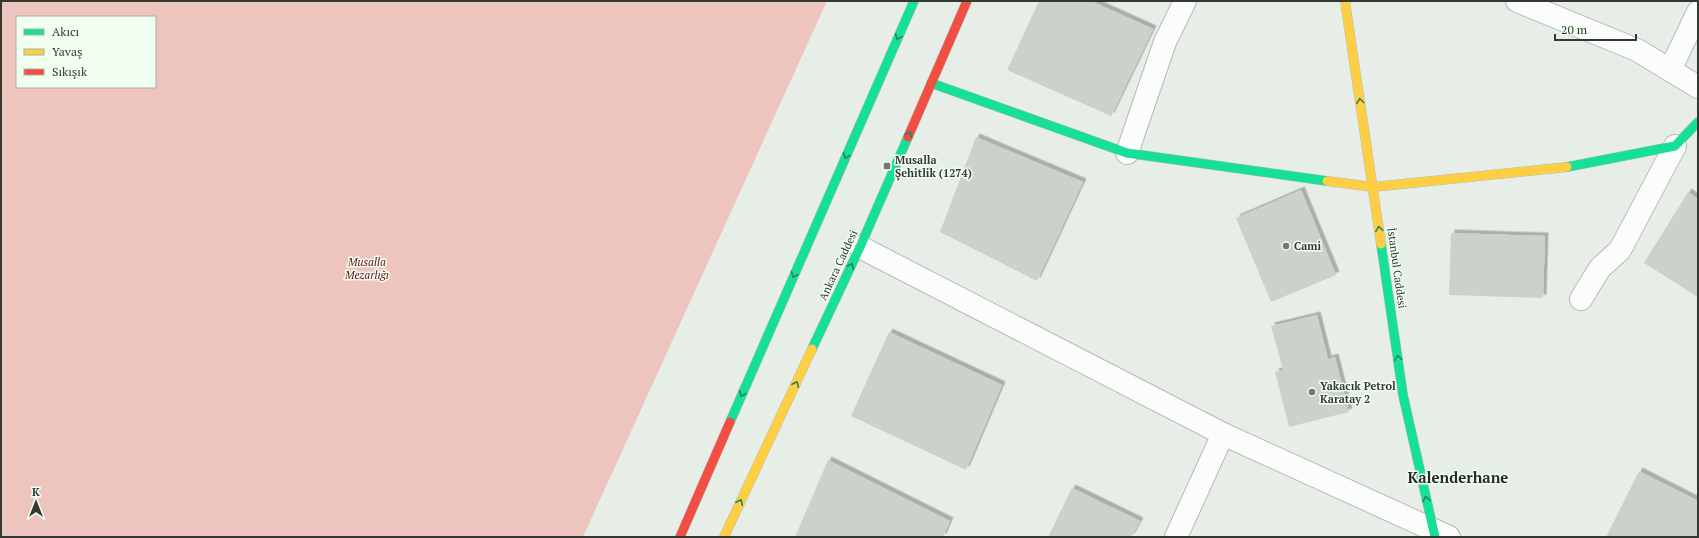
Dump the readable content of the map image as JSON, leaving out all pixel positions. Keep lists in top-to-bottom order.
{
  "streets": {
    "street": ["Ankara Caddesi", "İstanbul Caddesi"]
  },
  "one_way": ["İstanbul Caddesi"],
  "districts": ["Kalenderhane"],
  "parks": ["Musalla Mezarlığı"],
  "places": {
    "transit": ["Musalla Şehitlik (1274)"],
    "other": ["Cami", "Yakacık Petrol Karatay 2"]
  },
  "legend": ["Akıcı", "Yavaş", "Sıkışık"],
  "scale_bar": "20 m",
  "north": "top"
}
